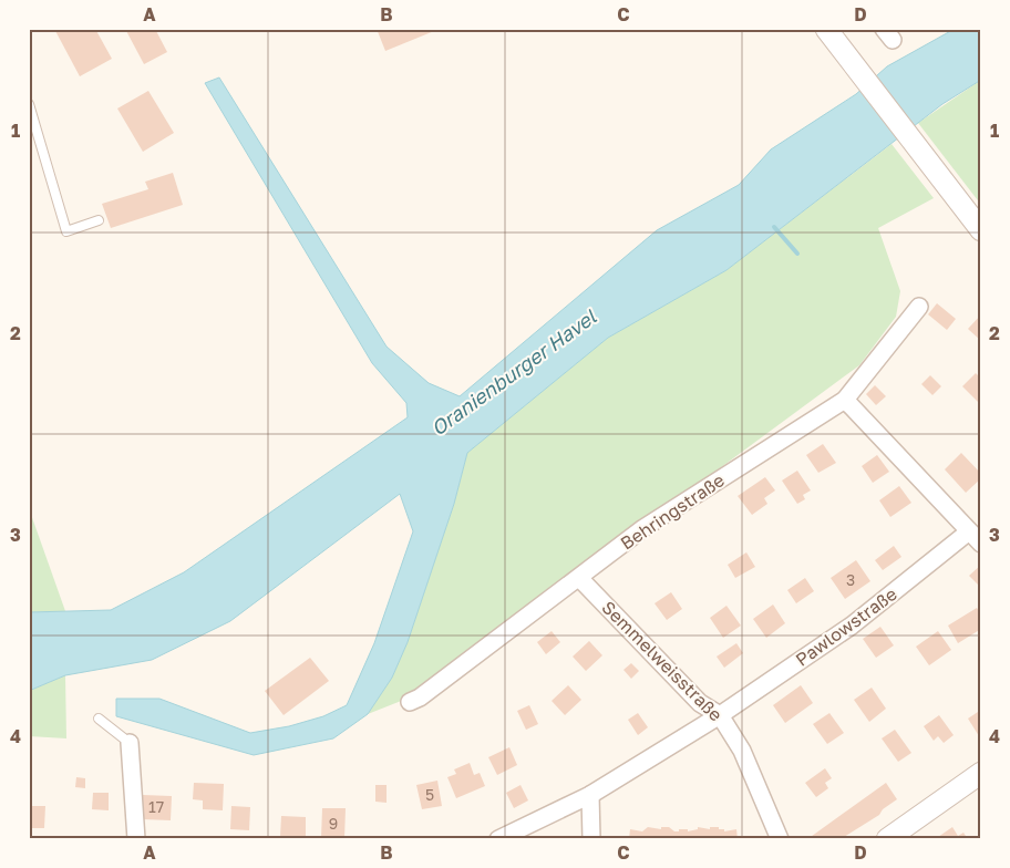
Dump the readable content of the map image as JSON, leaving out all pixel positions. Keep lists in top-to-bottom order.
{
  "streets": {
    "street": ["Behringstraße", "Pawlowstraße", "Semmelweisstraße"]
  },
  "crossings": [
    ["Behringstraße", "Semmelweisstraße"],
    ["Pawlowstraße", "Semmelweisstraße"]
  ],
  "water": ["Oranienburger Havel"],
  "house_numbers": [
    "3",
    "5",
    "17",
    "9"
  ],
  "grid": {
    "columns": [
      "A",
      "B",
      "C",
      "D"
    ],
    "rows": [
      "1",
      "2",
      "3",
      "4"
    ]
  }
}
